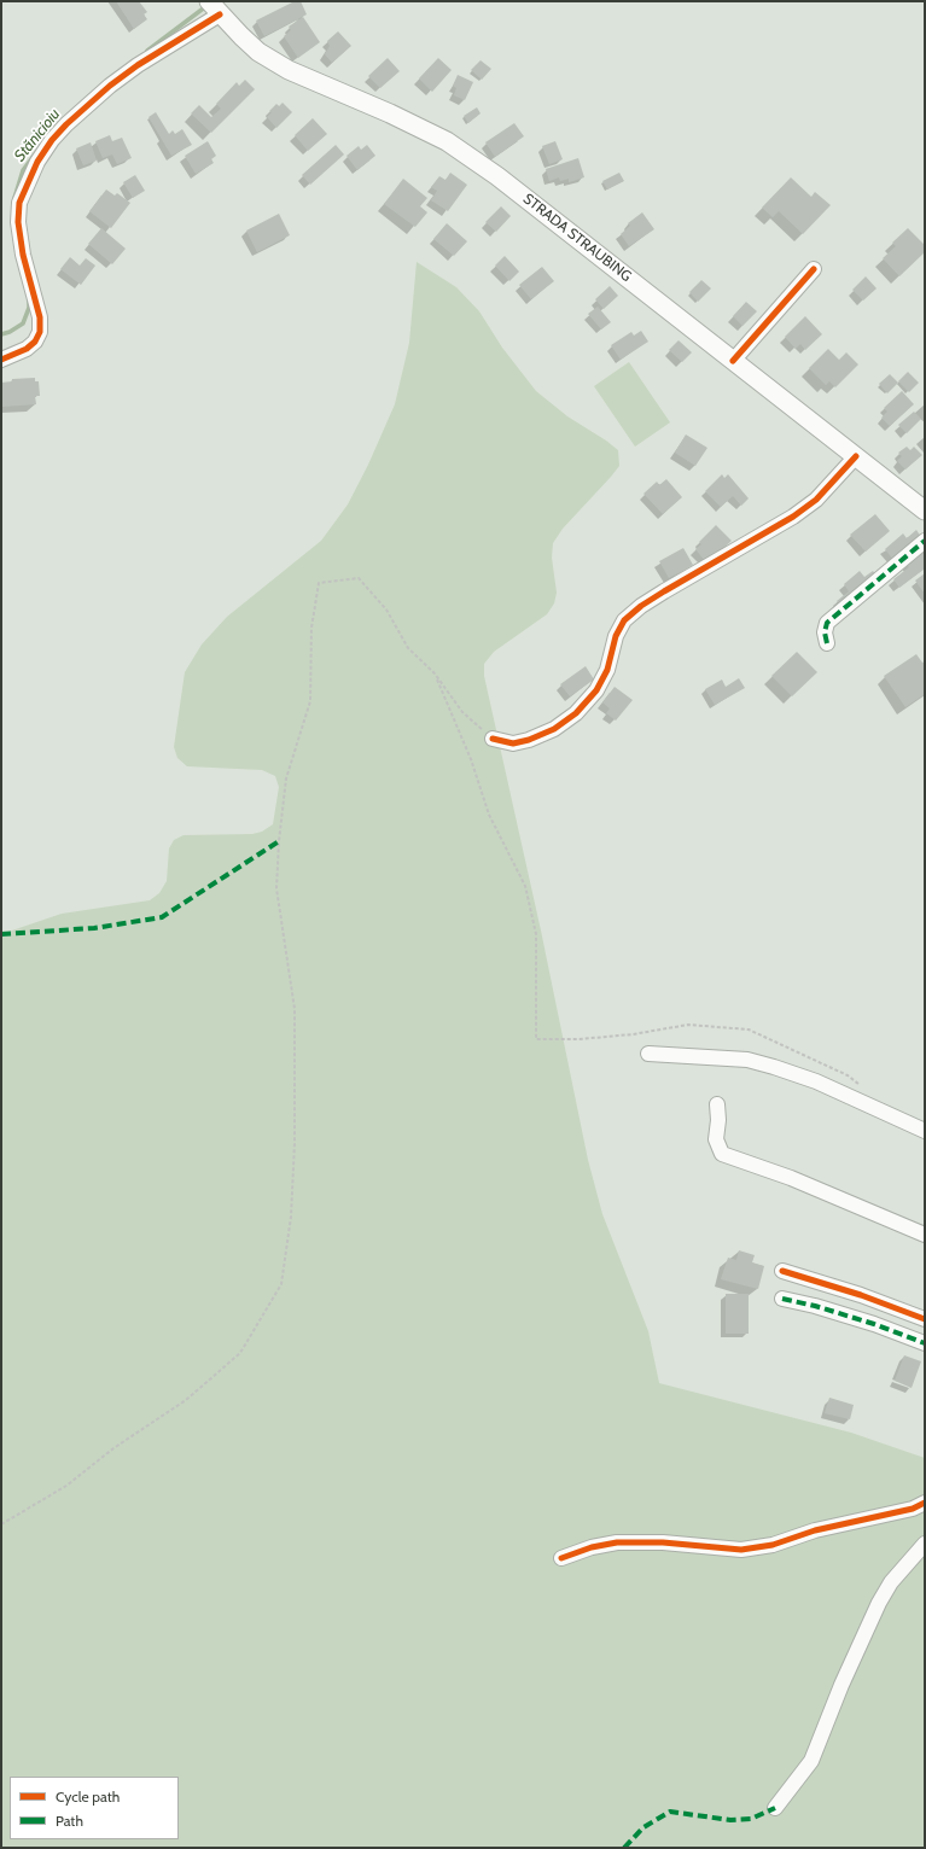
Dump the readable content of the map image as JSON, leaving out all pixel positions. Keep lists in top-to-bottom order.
{
  "streets": {
    "main road": ["STRADA STRAUBING"]
  },
  "water": ["Stănicioiu"],
  "legend": ["Cycle path", "Path"]
}
